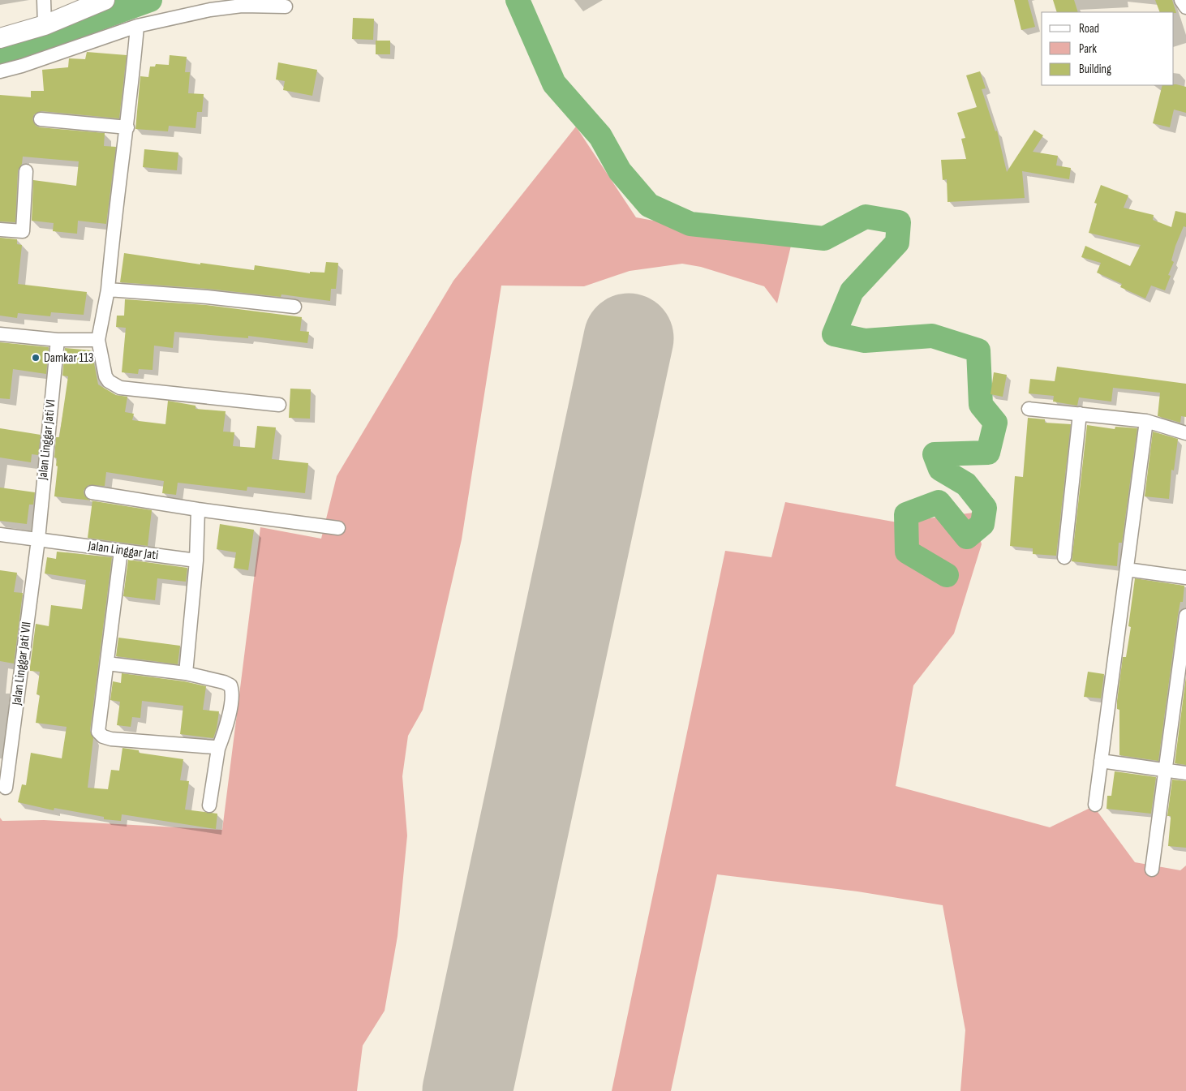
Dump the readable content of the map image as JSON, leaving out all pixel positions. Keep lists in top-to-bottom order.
{
  "streets": {
    "street": ["Jalan Linggar Jati VI", "Jalan Linggar Jati", "Jalan Linggar Jati VII"]
  },
  "crossings": [
    ["Jalan Linggar Jati VI", "Jalan Linggar Jati"],
    ["Jalan Linggar Jati VI", "Jalan Linggar Jati VII"],
    ["Jalan Linggar Jati", "Jalan Linggar Jati VII"]
  ],
  "places": ["Damkar 113"],
  "legend": ["Road", "Park", "Building"]
}
